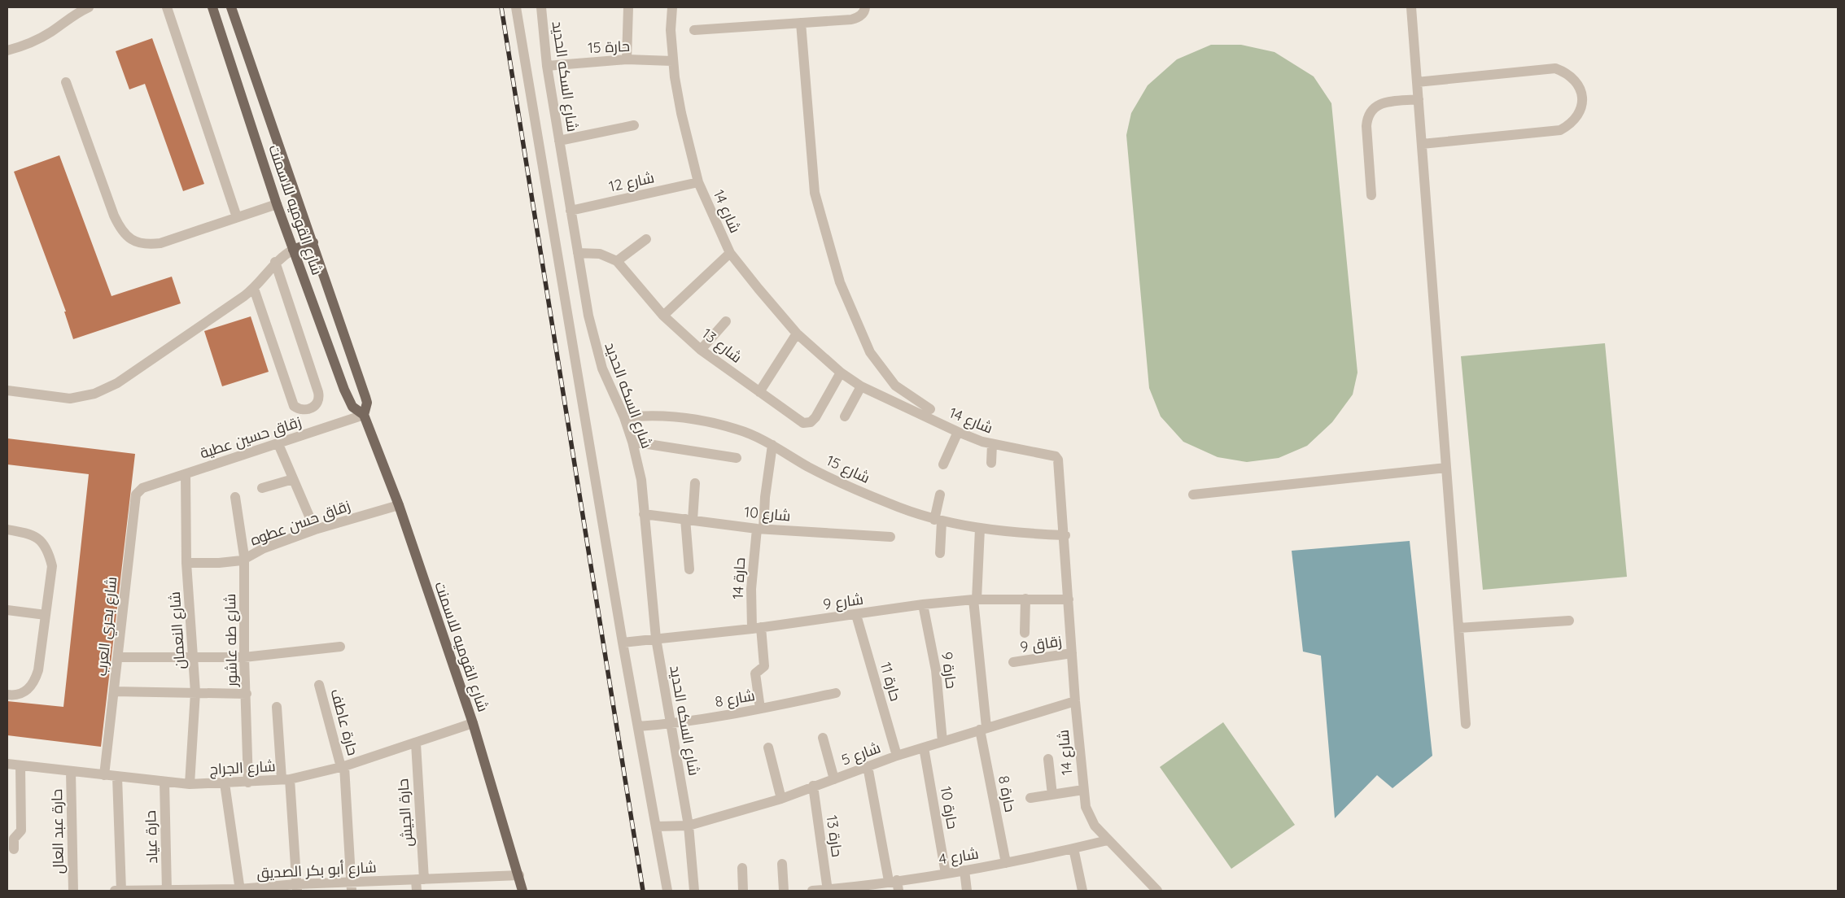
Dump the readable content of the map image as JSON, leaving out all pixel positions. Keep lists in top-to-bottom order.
{
  "streets": {
    "main road": ["شارع القوميه للاسمنت"],
    "street": [
      "حارة 15",
      "شارع السكه الحديد",
      "شارع 12",
      "شارع 14",
      "شارع 13",
      "زقاق حسين عطية",
      "شارع 15",
      "شارع 10",
      "زقاق حسن عطوه",
      "حارة 14",
      "شارع 9",
      "شارع بحري العرب",
      "شارع النعمان",
      "شارع طه عاشور",
      "زقاق 9",
      "حارة 9",
      "حارة 11",
      "شارع 8",
      "حارة عاطف",
      "شارع 5",
      "شارع الجراج",
      "حارة 8",
      "حارة 10",
      "حارة الجيش",
      "حارة عبد العال",
      "حارة 13",
      "حارة عياد",
      "شارع 4",
      "شارع أبو بكر الصديق"
    ]
  },
  "crossings": [
    ["حارة 15", "شارع السكه الحديد"],
    ["حارة 15", "شارع 14"],
    ["شارع السكه الحديد", "شارع 12"],
    ["شارع السكه الحديد", "شارع 13"],
    ["شارع السكه الحديد", "شارع 15"],
    ["شارع السكه الحديد", "شارع 10"],
    ["شارع السكه الحديد", "شارع 9"],
    ["شارع السكه الحديد", "شارع 8"],
    ["شارع السكه الحديد", "شارع 5"],
    ["شارع 12", "شارع 14"],
    ["شارع القوميه للاسمنت", "زقاق حسين عطية"],
    ["شارع القوميه للاسمنت", "زقاق حسن عطوه"],
    ["شارع القوميه للاسمنت", "شارع الجراج"],
    ["شارع القوميه للاسمنت", "شارع أبو بكر الصديق"],
    ["شارع 14", "شارع 13"],
    ["شارع 14", "شارع 15"],
    ["شارع 14", "شارع 9"],
    ["شارع 14", "زقاق 9"],
    ["شارع 14", "شارع 5"],
    ["شارع 14", "شارع 4"],
    ["زقاق حسين عطية", "شارع بحري العرب"],
    ["زقاق حسين عطية", "شارع النعمان"],
    ["شارع 15", "حارة 14"],
    ["شارع 15", "حارة 8"],
    ["شارع 10", "حارة 14"],
    ["زقاق حسن عطوه", "شارع النعمان"],
    ["زقاق حسن عطوه", "شارع طه عاشور"],
    ["حارة 14", "شارع 9"],
    ["حارة 14", "شارع 8"],
    ["شارع 9", "حارة 9"],
    ["شارع 9", "حارة 11"],
    ["شارع 9", "حارة 8"],
    ["شارع بحري العرب", "شارع الجراج"],
    ["شارع النعمان", "شارع الجراج"],
    ["شارع طه عاشور", "شارع الجراج"],
    ["حارة 9", "شارع 5"],
    ["حارة 11", "شارع 5"],
    ["حارة عاطف", "شارع الجراج"],
    ["حارة عاطف", "شارع أبو بكر الصديق"],
    ["شارع 5", "حارة 8"],
    ["شارع 5", "حارة 10"],
    ["شارع 5", "حارة 13"],
    ["شارع الجراج", "حارة الجيش"],
    ["شارع الجراج", "حارة عبد العال"],
    ["شارع الجراج", "حارة عياد"],
    ["حارة 8", "شارع 4"],
    ["حارة 10", "شارع 4"],
    ["حارة الجيش", "شارع أبو بكر الصديق"],
    ["حارة 13", "شارع 4"],
    ["حارة عياد", "شارع أبو بكر الصديق"]
  ]
}
